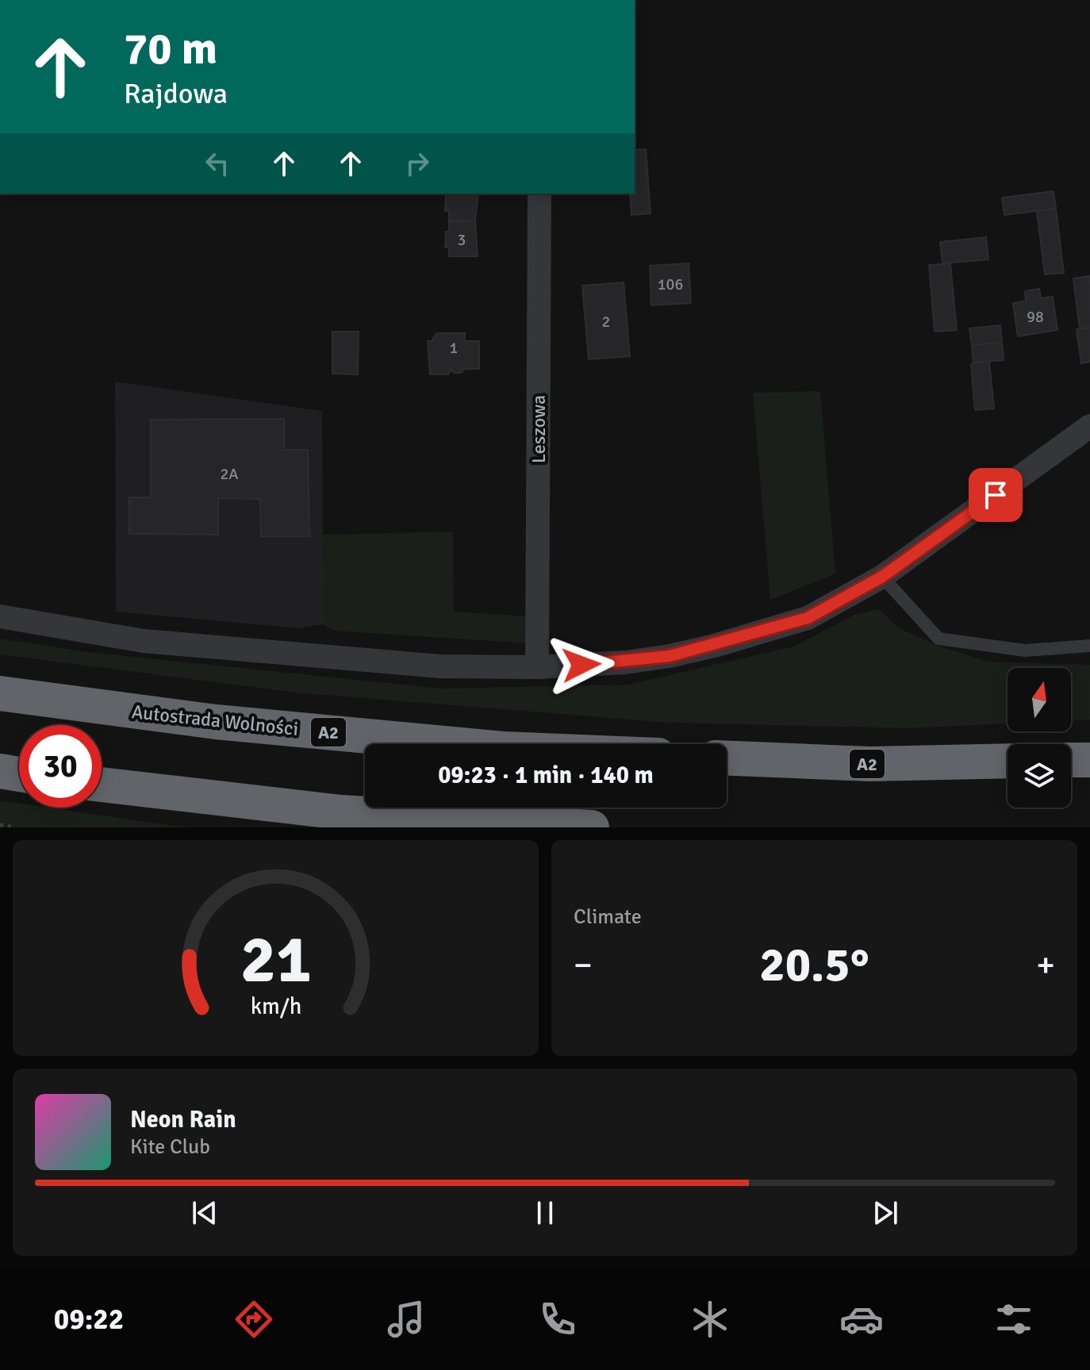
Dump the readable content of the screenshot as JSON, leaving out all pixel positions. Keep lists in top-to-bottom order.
{
  "streets": {
    "highway": ["Autostrada Wolności", "A2"],
    "street": ["Leszowa"]
  },
  "house_numbers": [
    "3",
    "106",
    "98",
    "2",
    "1",
    "2A"
  ],
  "north": "top",
  "page": {
    "turn": ["70 m", "Rajdowa"],
    "limit": "30",
    "trip": "09:23 · 1 min · 140 m",
    "tile": "Climate",
    "heat": ["−", "20.5°", "+"],
    "song": ["Neon Rain", "Kite Club"],
    "tabs": "09:22",
    "gauge": ["21", "km/h"]
  }
}
